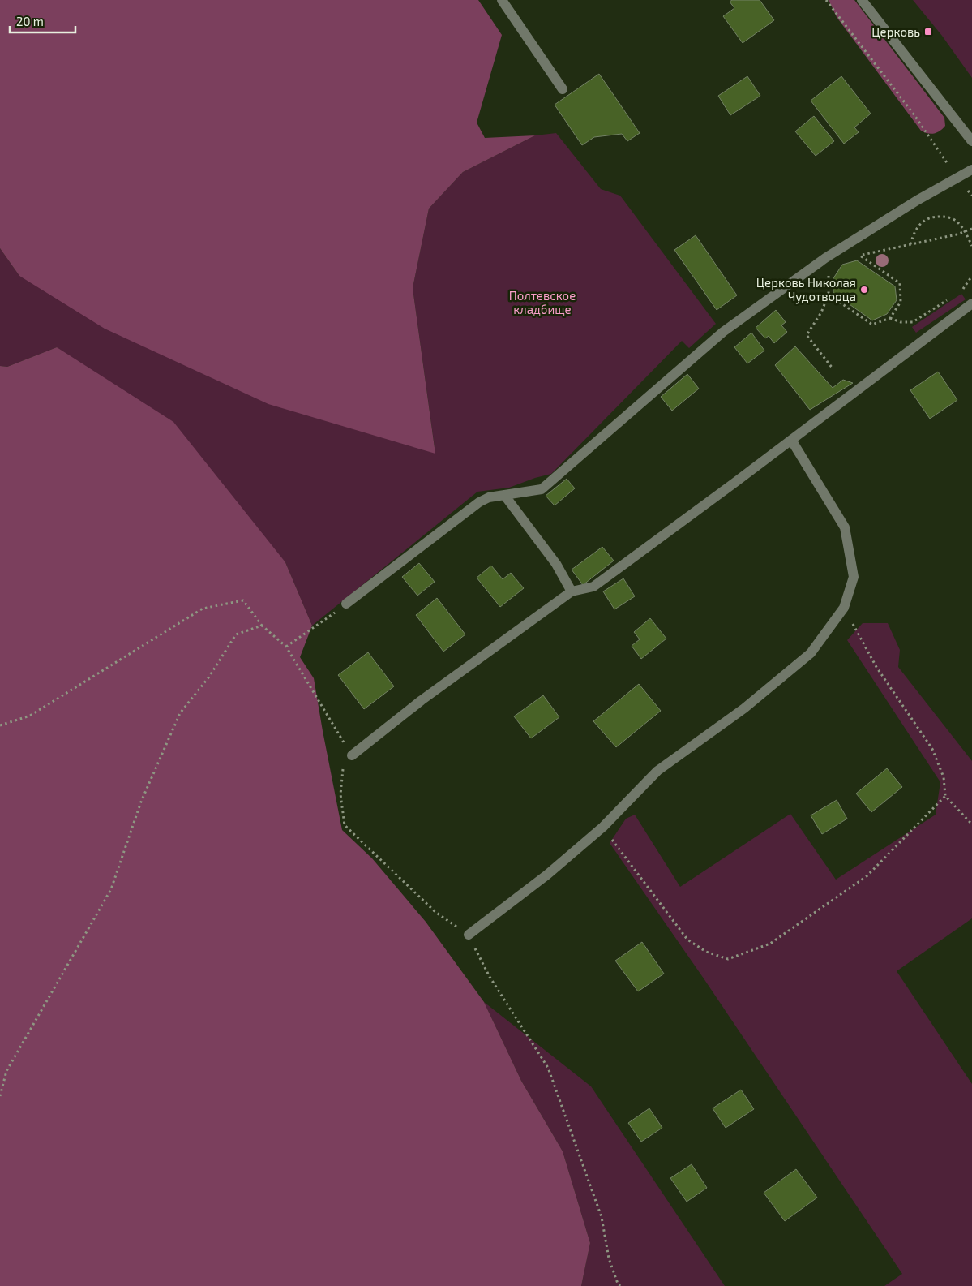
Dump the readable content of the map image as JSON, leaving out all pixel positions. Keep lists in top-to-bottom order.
{
  "parks": ["Полтевское кладбище"],
  "places": {
    "transit": ["Церковь"],
    "other": ["Церковь Николая Чудотворца"]
  },
  "scale_bar": "20 m"
}
